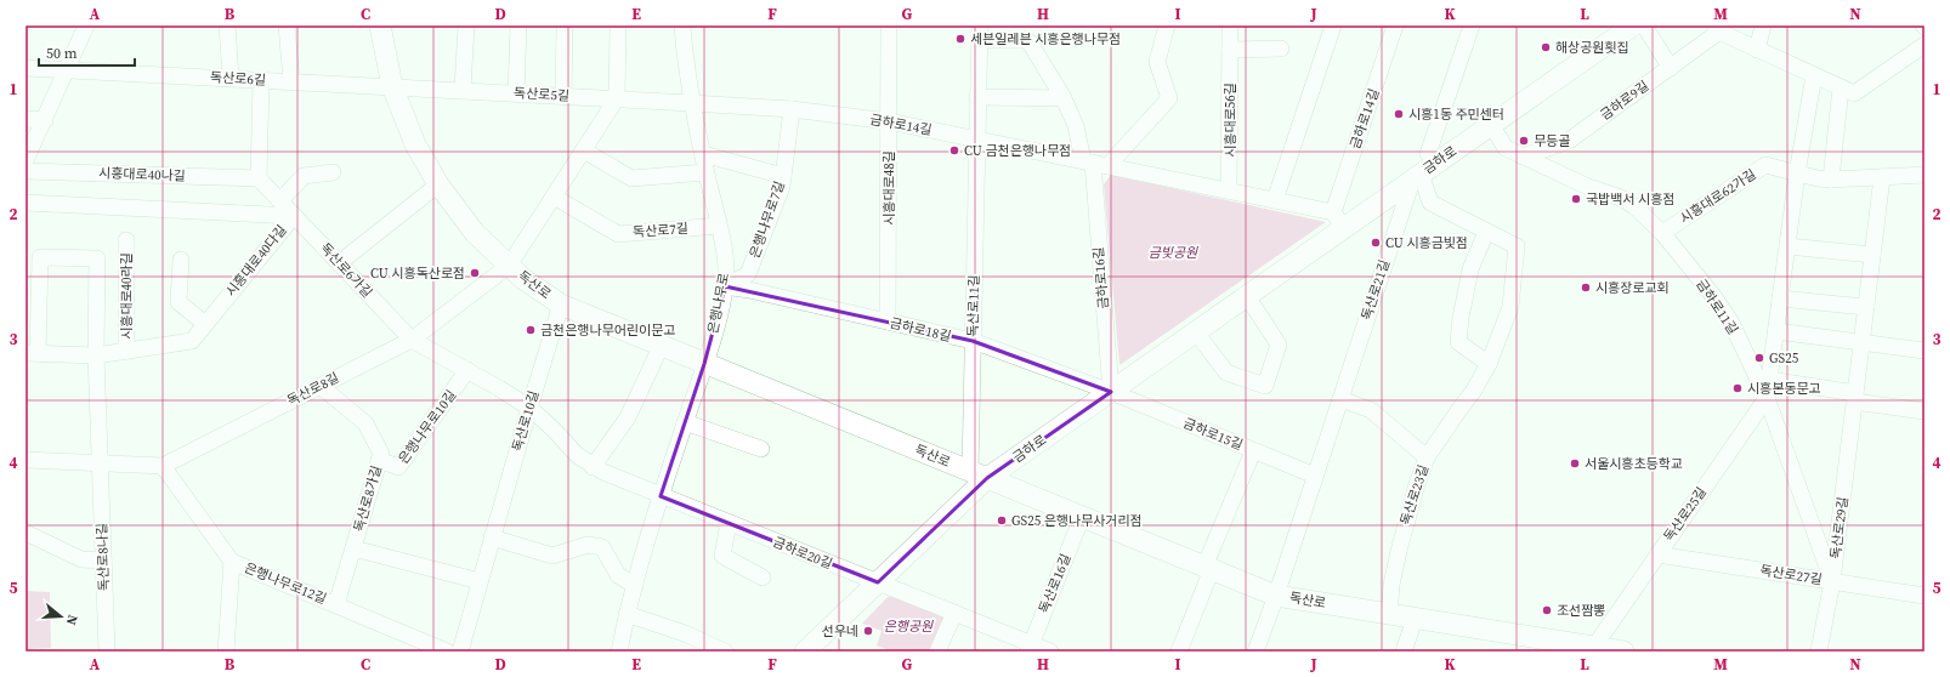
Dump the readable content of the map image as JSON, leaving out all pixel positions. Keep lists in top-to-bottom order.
{
  "streets": {
    "main road": ["금하로", "독산로"],
    "street": [
      "독산로6길",
      "독산로5길",
      "금하로9길",
      "금하로14길",
      "시흥대로56길",
      "시흥대로40나길",
      "시흥대로48길",
      "시흥대로62가길",
      "은행나무로7길",
      "독산로7길",
      "시흥대로40다길",
      "독산로6가길",
      "금하로16길",
      "독산로21길",
      "시흥대로40라길",
      "은행나무로",
      "독산로11길",
      "금하로11길",
      "금하로18길",
      "독산로8길",
      "독산로10길",
      "은행나무로10길",
      "금하로15길",
      "독산로23길",
      "독산로8가길",
      "독산로25길",
      "독산로29길",
      "금하로20길",
      "독산로8나길",
      "독산로27길",
      "은행나무로12길",
      "독산로16길"
    ]
  },
  "crossings": [
    ["독산로6길", "독산로5길"],
    ["독산로6길", "독산로"],
    ["독산로5길", "금하로14길"],
    ["독산로5길", "독산로"],
    ["독산로5길", "은행나무로"],
    ["금하로9길", "금하로11길"],
    ["금하로14길", "시흥대로56길"],
    ["금하로14길", "금하로"],
    ["금하로14길", "시흥대로48길"],
    ["금하로14길", "은행나무로7길"],
    ["금하로14길", "금하로16길"],
    ["금하로14길", "은행나무로"],
    ["금하로14길", "독산로11길"],
    ["금하로", "금하로16길"],
    ["금하로", "독산로"],
    ["금하로", "독산로21길"],
    ["금하로", "독산로11길"],
    ["금하로", "금하로11길"],
    ["금하로", "금하로18길"],
    ["금하로", "금하로15길"],
    ["금하로", "독산로23길"],
    ["금하로", "금하로20길"],
    ["시흥대로40나길", "독산로6가길"],
    ["시흥대로48길", "금하로18길"],
    ["시흥대로62가길", "금하로11길"],
    ["시흥대로62가길", "독산로25길"],
    ["시흥대로62가길", "독산로29길"],
    ["은행나무로7길", "은행나무로"],
    ["은행나무로7길", "금하로18길"],
    ["독산로7길", "은행나무로"],
    ["시흥대로40다길", "독산로6가길"],
    ["시흥대로40다길", "시흥대로40라길"],
    ["독산로6가길", "독산로8길"],
    ["금하로16길", "독산로11길"],
    ["금하로16길", "금하로18길"],
    ["금하로16길", "금하로15길"],
    ["독산로", "독산로21길"],
    ["독산로", "은행나무로"],
    ["독산로", "독산로11길"],
    ["독산로", "독산로8길"],
    ["독산로", "독산로10길"],
    ["독산로", "독산로23길"],
    ["독산로", "독산로25길"],
    ["독산로", "독산로16길"],
    ["독산로21길", "금하로15길"],
    ["독산로21길", "독산로23길"],
    ["은행나무로", "금하로18길"],
    ["은행나무로", "금하로20길"],
    ["독산로11길", "금하로18길"],
    ["금하로11길", "독산로25길"],
    ["금하로11길", "독산로29길"],
    ["금하로11길", "독산로27길"],
    ["금하로18길", "금하로15길"],
    ["독산로8길", "독산로8가길"],
    ["독산로8길", "독산로8나길"],
    ["독산로8길", "은행나무로12길"],
    ["독산로10길", "독산로8가길"],
    ["은행나무로10길", "독산로8가길"],
    ["독산로8가길", "은행나무로12길"],
    ["독산로25길", "독산로27길"],
    ["독산로29길", "독산로27길"]
  ],
  "parks": ["금빛공원", "은행공원"],
  "places": [
    "세븐일레븐 시흥은행나무점",
    "해상공원횟집",
    "시흥1동 주민센터",
    "무등골",
    "CU 금천은행나무점",
    "국밥백서 시흥점",
    "CU 시흥금빛점",
    "CU 시흥독산로점",
    "시흥장로교회",
    "금천은행나무어린이문고",
    "GS25",
    "시흥본동문고",
    "서울시흥초등학교",
    "GS25 은행나무사거리점",
    "조선짬뽕",
    "선우네"
  ],
  "scale_bar": "50 m",
  "north": "right",
  "grid": {
    "columns": [
      "A",
      "B",
      "C",
      "D",
      "E",
      "F",
      "G",
      "H",
      "I",
      "J",
      "K",
      "L",
      "M",
      "N"
    ],
    "rows": [
      "1",
      "2",
      "3",
      "4",
      "5"
    ]
  }
}
